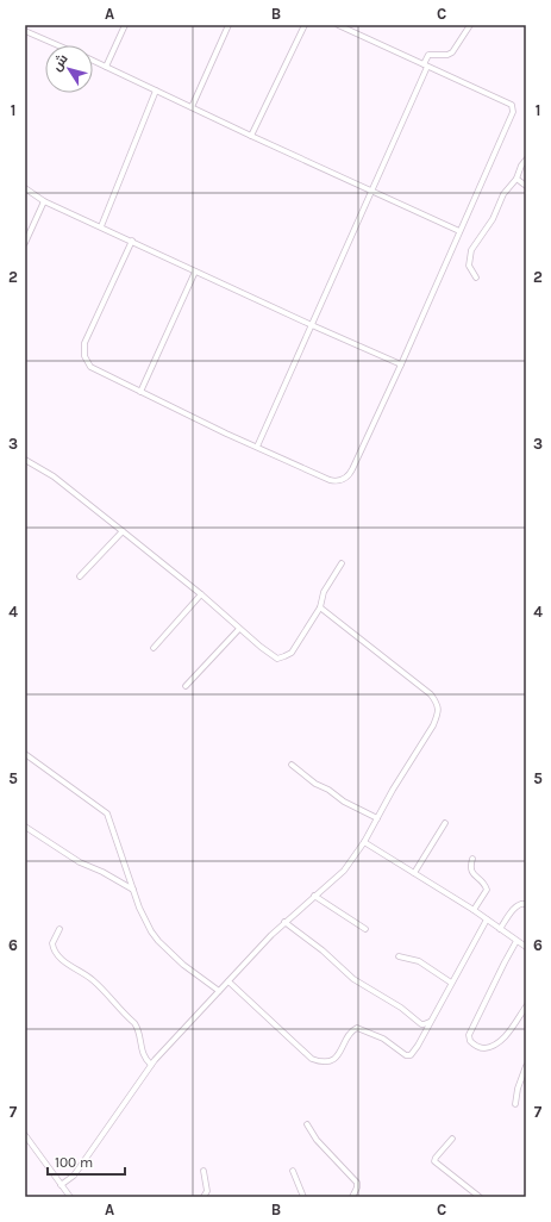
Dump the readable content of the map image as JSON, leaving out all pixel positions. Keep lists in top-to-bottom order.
{
  "scale_bar": "100 m",
  "north": "top left",
  "grid": {
    "columns": ["A", "B", "C"],
    "rows": [
      "1",
      "2",
      "3",
      "4",
      "5",
      "6",
      "7"
    ]
  }
}
